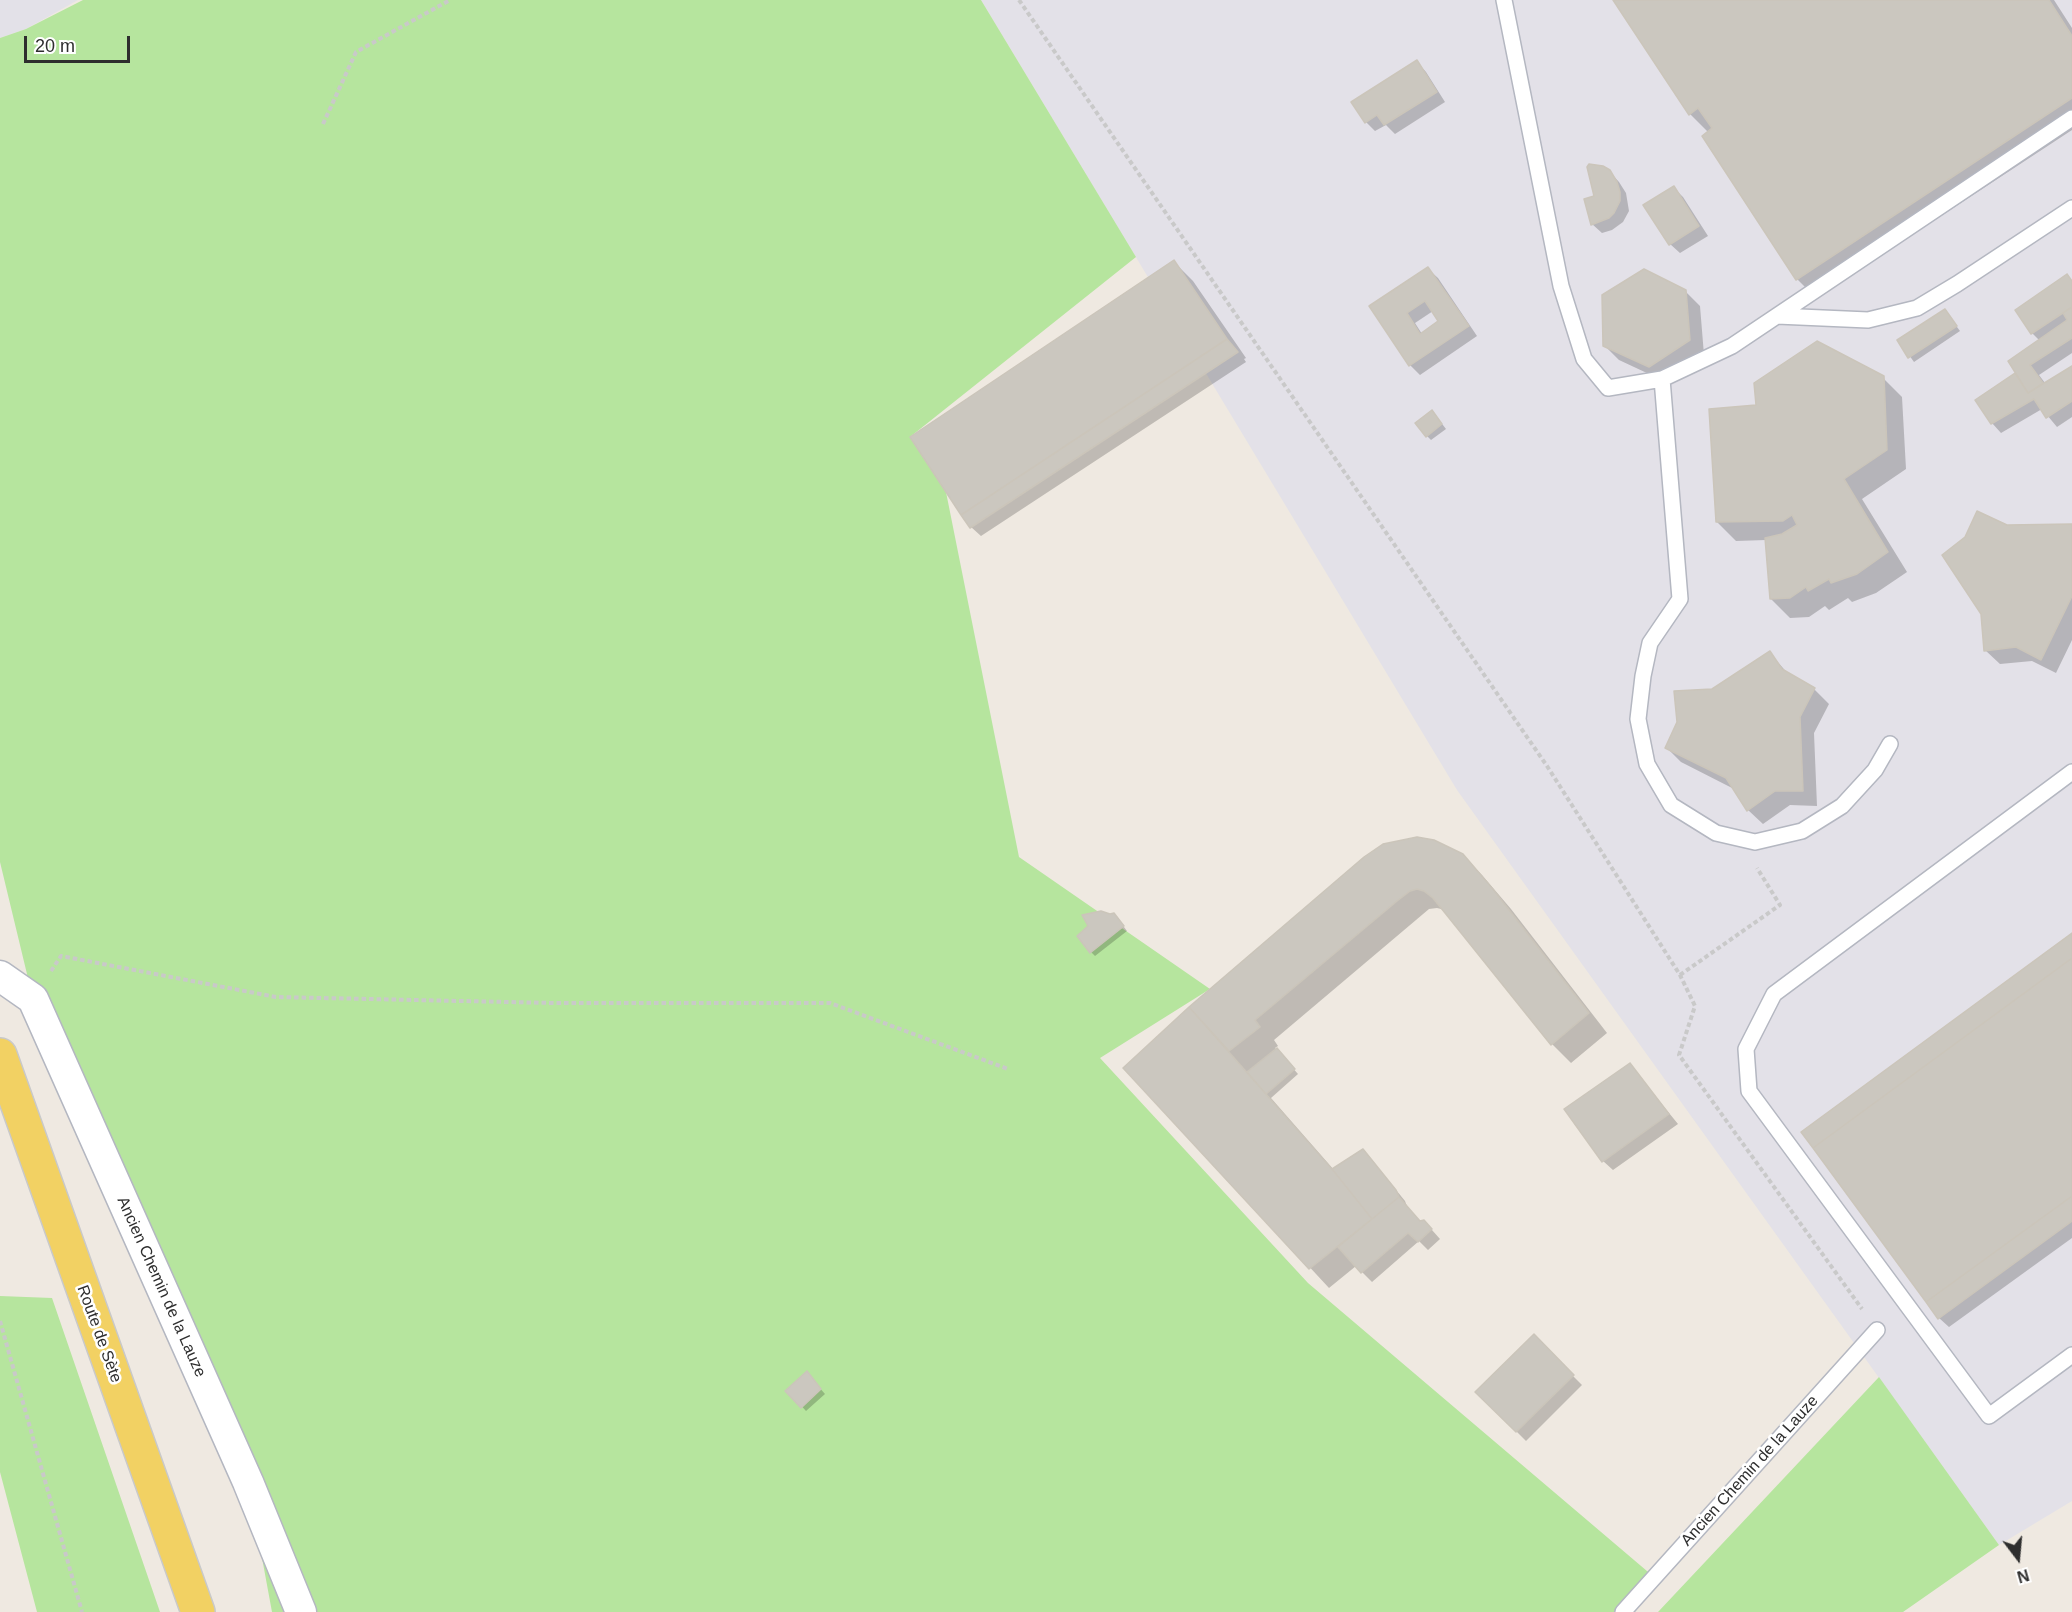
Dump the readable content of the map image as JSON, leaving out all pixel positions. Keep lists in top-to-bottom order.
{
  "streets": {
    "main road": ["Route de Sète"],
    "street": ["Ancien Chemin de la Lauze"]
  },
  "scale_bar": "20 m",
  "north": "bottom"
}
